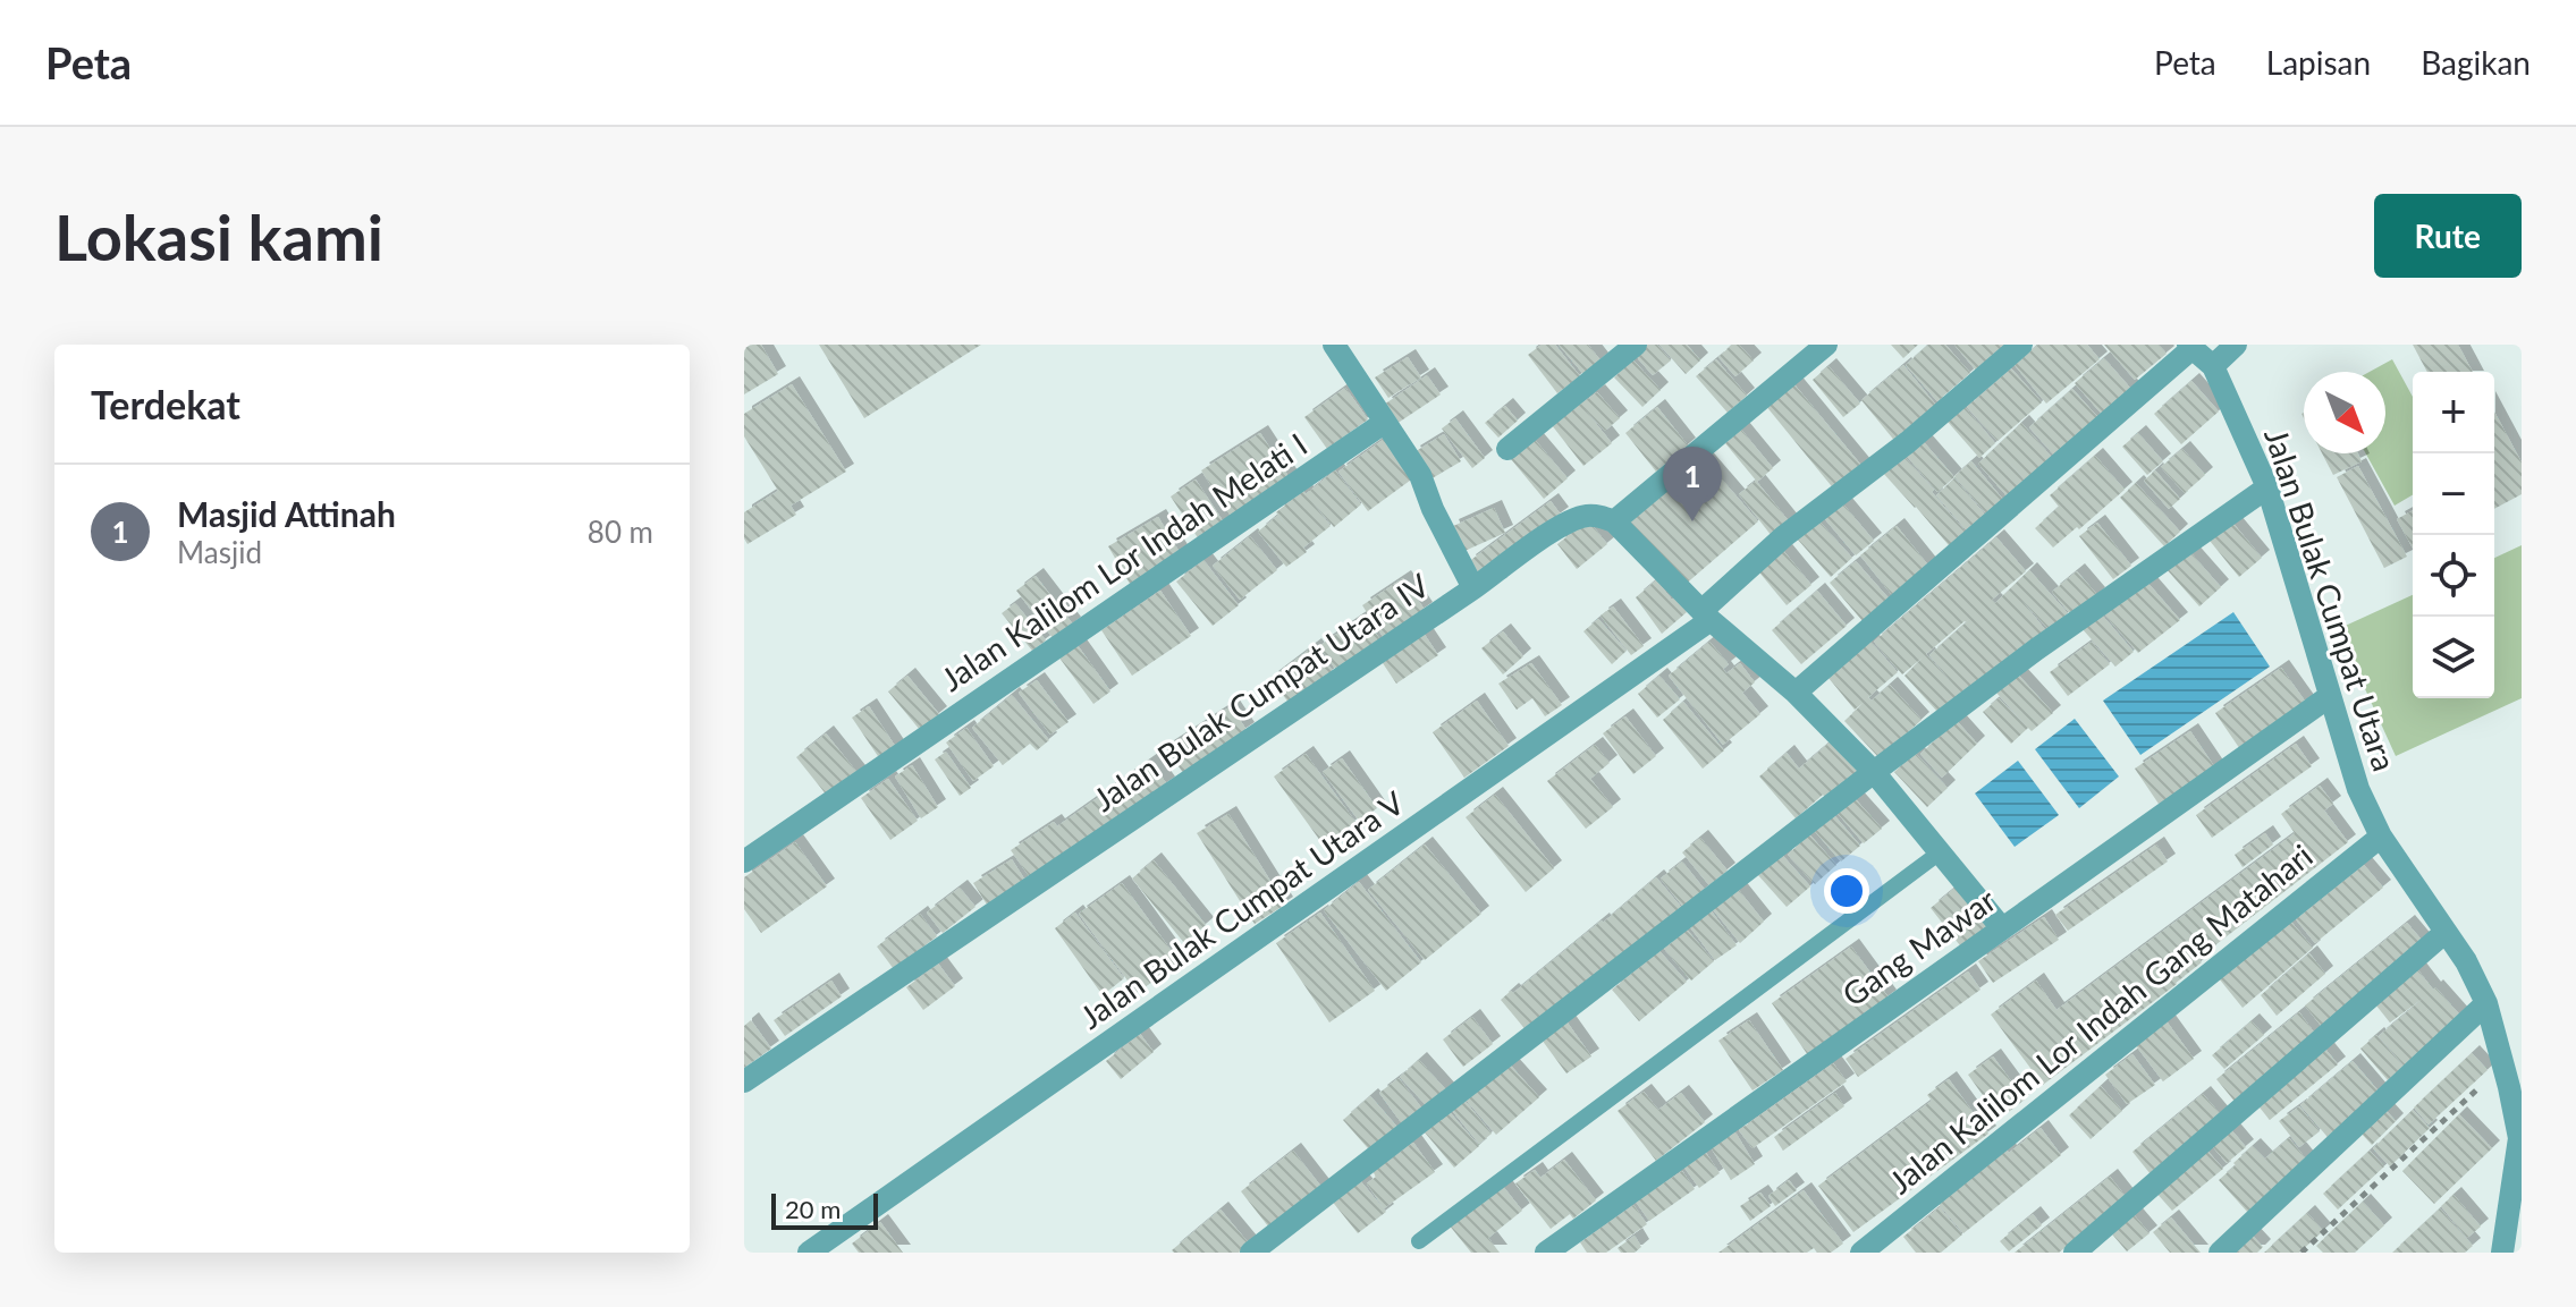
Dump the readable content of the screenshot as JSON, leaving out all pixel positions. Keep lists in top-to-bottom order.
{
  "streets": {
    "street": [
      "Jalan Kalilom Lor Indah Melati I",
      "Jalan Bulak Cumpat Utara",
      "Jalan Bulak Cumpat Utara IV",
      "Jalan Bulak Cumpat Utara V",
      "Gang Mawar",
      "Jalan Kalilom Lor Indah Gang Matahari"
    ]
  },
  "crossings": [
    ["Jalan Bulak Cumpat Utara", "Gang Mawar"],
    ["Jalan Bulak Cumpat Utara", "Jalan Kalilom Lor Indah Gang Matahari"]
  ],
  "scale_bar": "20 m",
  "north": "bottom right",
  "page": {
    "header": "Peta",
    "nav": ["Peta", "Lapisan", "Bagikan"],
    "buttons": "Rute",
    "title": "Lokasi kami",
    "heading": "Terdekat",
    "map_buttons": ["+", "−"],
    "pins": "1",
    "list": [
      {
        "mark": "1",
        "name": "Masjid Attinah",
        "note": "Masjid",
        "value": "80 m"
      }
    ],
    "scale": "20 m"
  }
}
